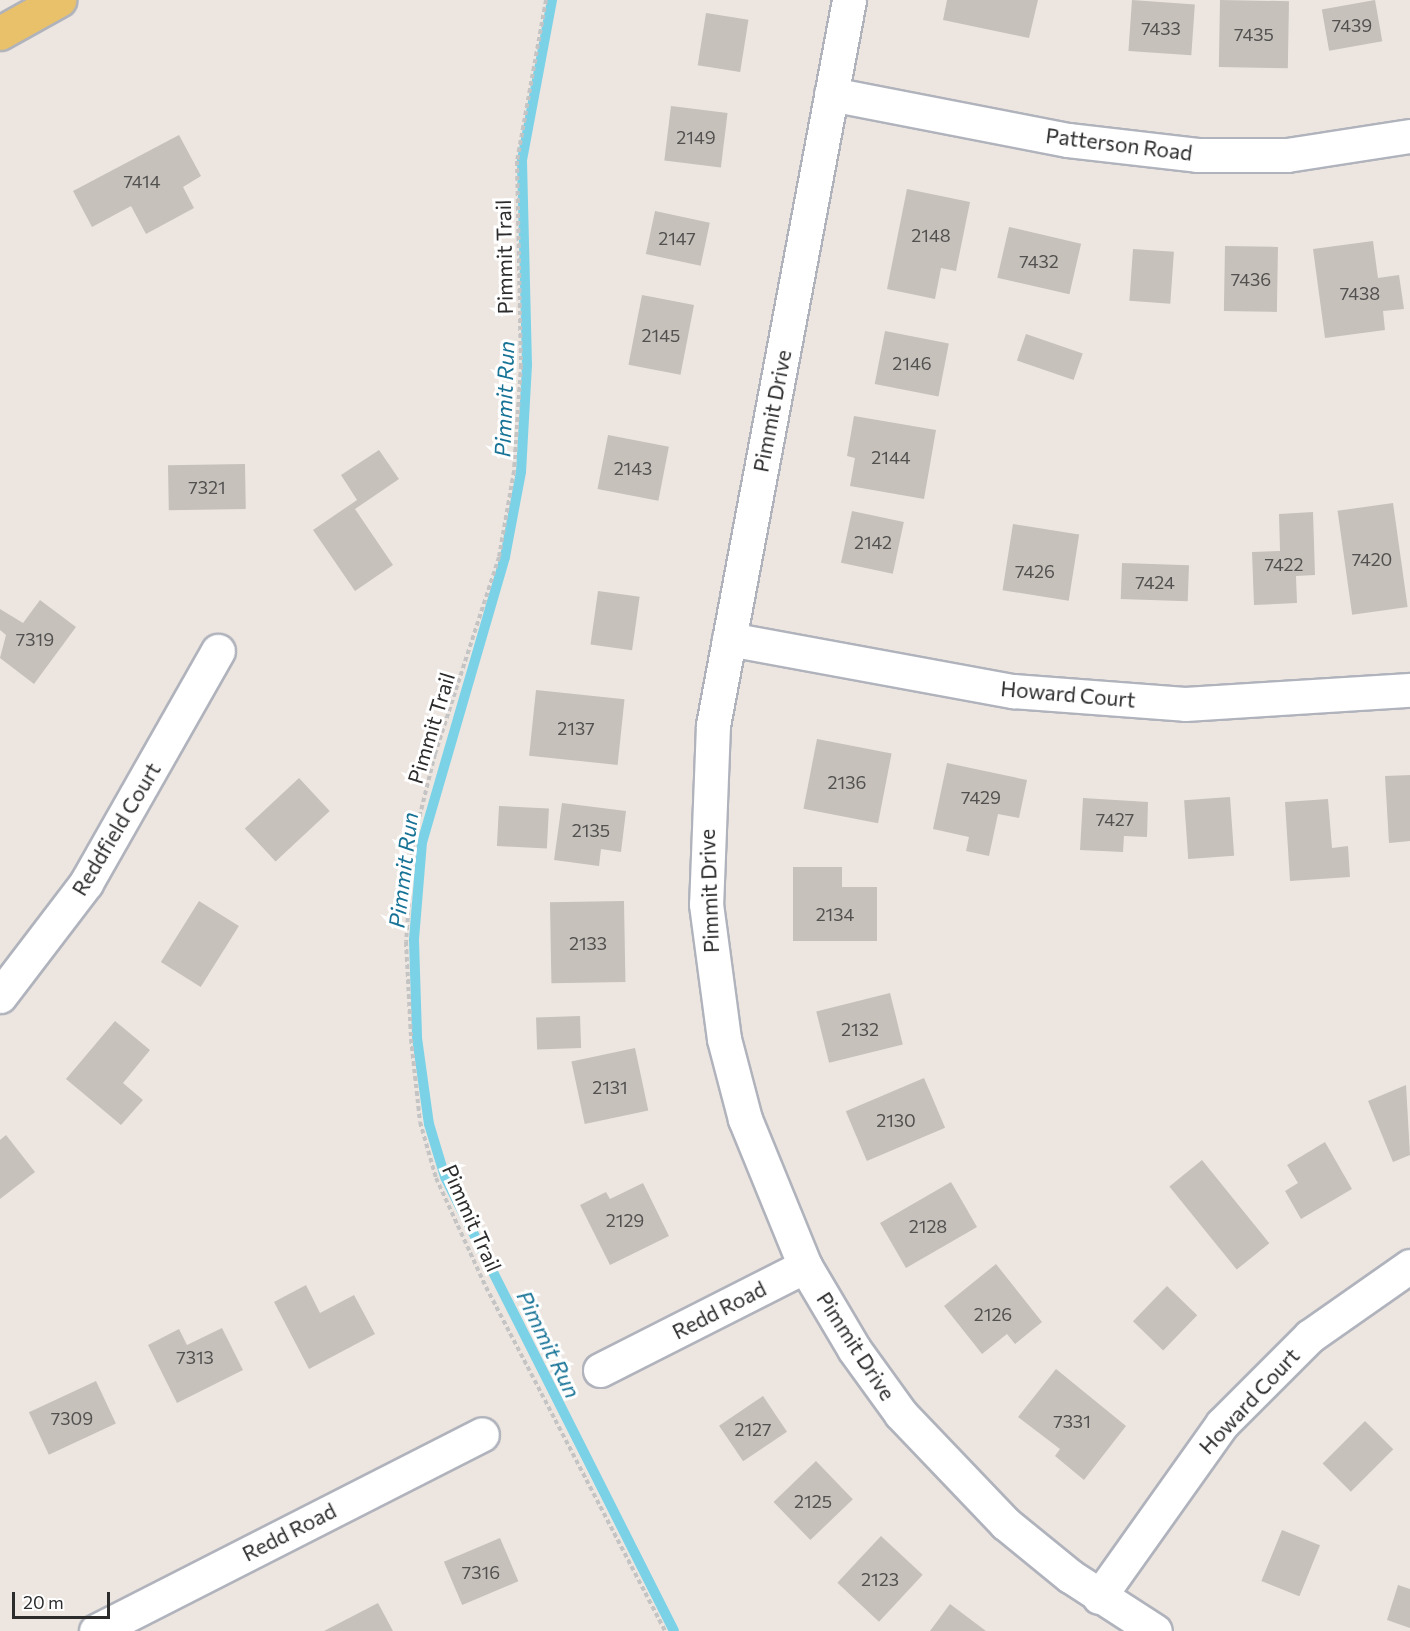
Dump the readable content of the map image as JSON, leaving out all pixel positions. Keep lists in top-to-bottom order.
{
  "streets": {
    "street": [
      "Patterson Road",
      "Pimmit Drive",
      "Howard Court",
      "Reddfield Court",
      "Redd Road"
    ],
    "path": ["Pimmit Trail"]
  },
  "crossings": [
    ["Patterson Road", "Pimmit Drive"],
    ["Pimmit Drive", "Howard Court"],
    ["Pimmit Drive", "Redd Road"]
  ],
  "water": ["Pimmit Run"],
  "house_numbers": [
    "7439",
    "7433",
    "7435",
    "2149",
    "7414",
    "2148",
    "2147",
    "7432",
    "7436",
    "7438",
    "2145",
    "2146",
    "2144",
    "2143",
    "7321",
    "2142",
    "7420",
    "7422",
    "7426",
    "7424",
    "7319",
    "2137",
    "2136",
    "7429",
    "7427",
    "2135",
    "2134",
    "2133",
    "2132",
    "2131",
    "2130",
    "2129",
    "2128",
    "2126",
    "7313",
    "7309",
    "7331",
    "2127",
    "2125",
    "7316",
    "2123"
  ],
  "scale_bar": "20 m"
}
